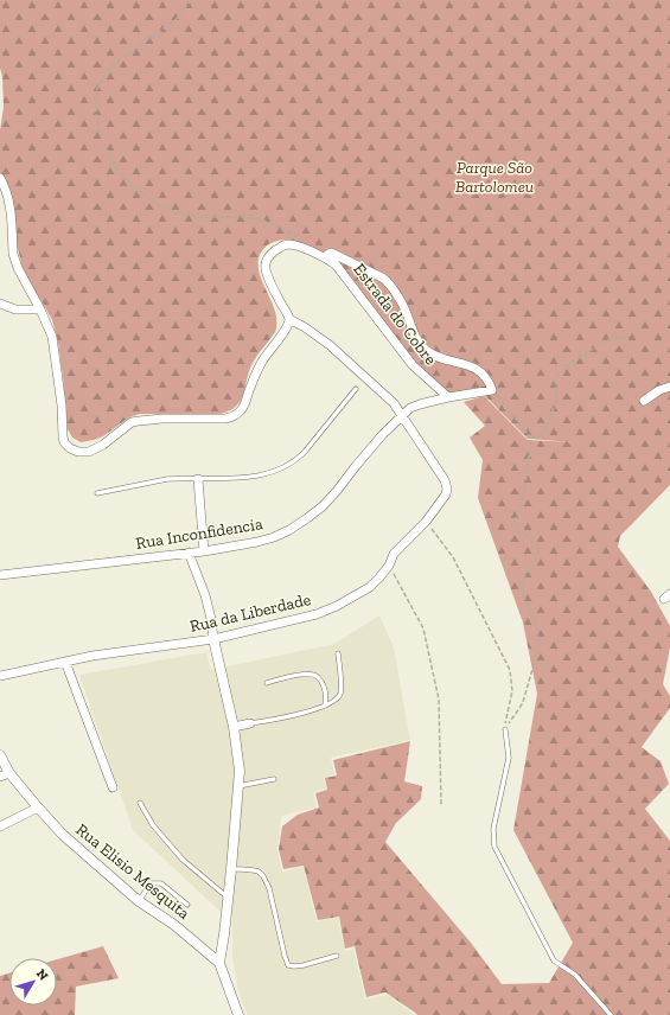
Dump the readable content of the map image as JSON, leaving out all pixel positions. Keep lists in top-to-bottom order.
{
  "streets": {
    "street": [
      "Estrada do Cobre",
      "Rua Inconfidencia",
      "Rua da Liberdade",
      "Rua Elisio Mesquita"
    ]
  },
  "crossings": [
    ["Estrada do Cobre", "Rua Inconfidencia"],
    ["Rua Inconfidencia", "Rua da Liberdade"]
  ],
  "parks": ["Parque São Bartolomeu"],
  "north": "top right"
}
